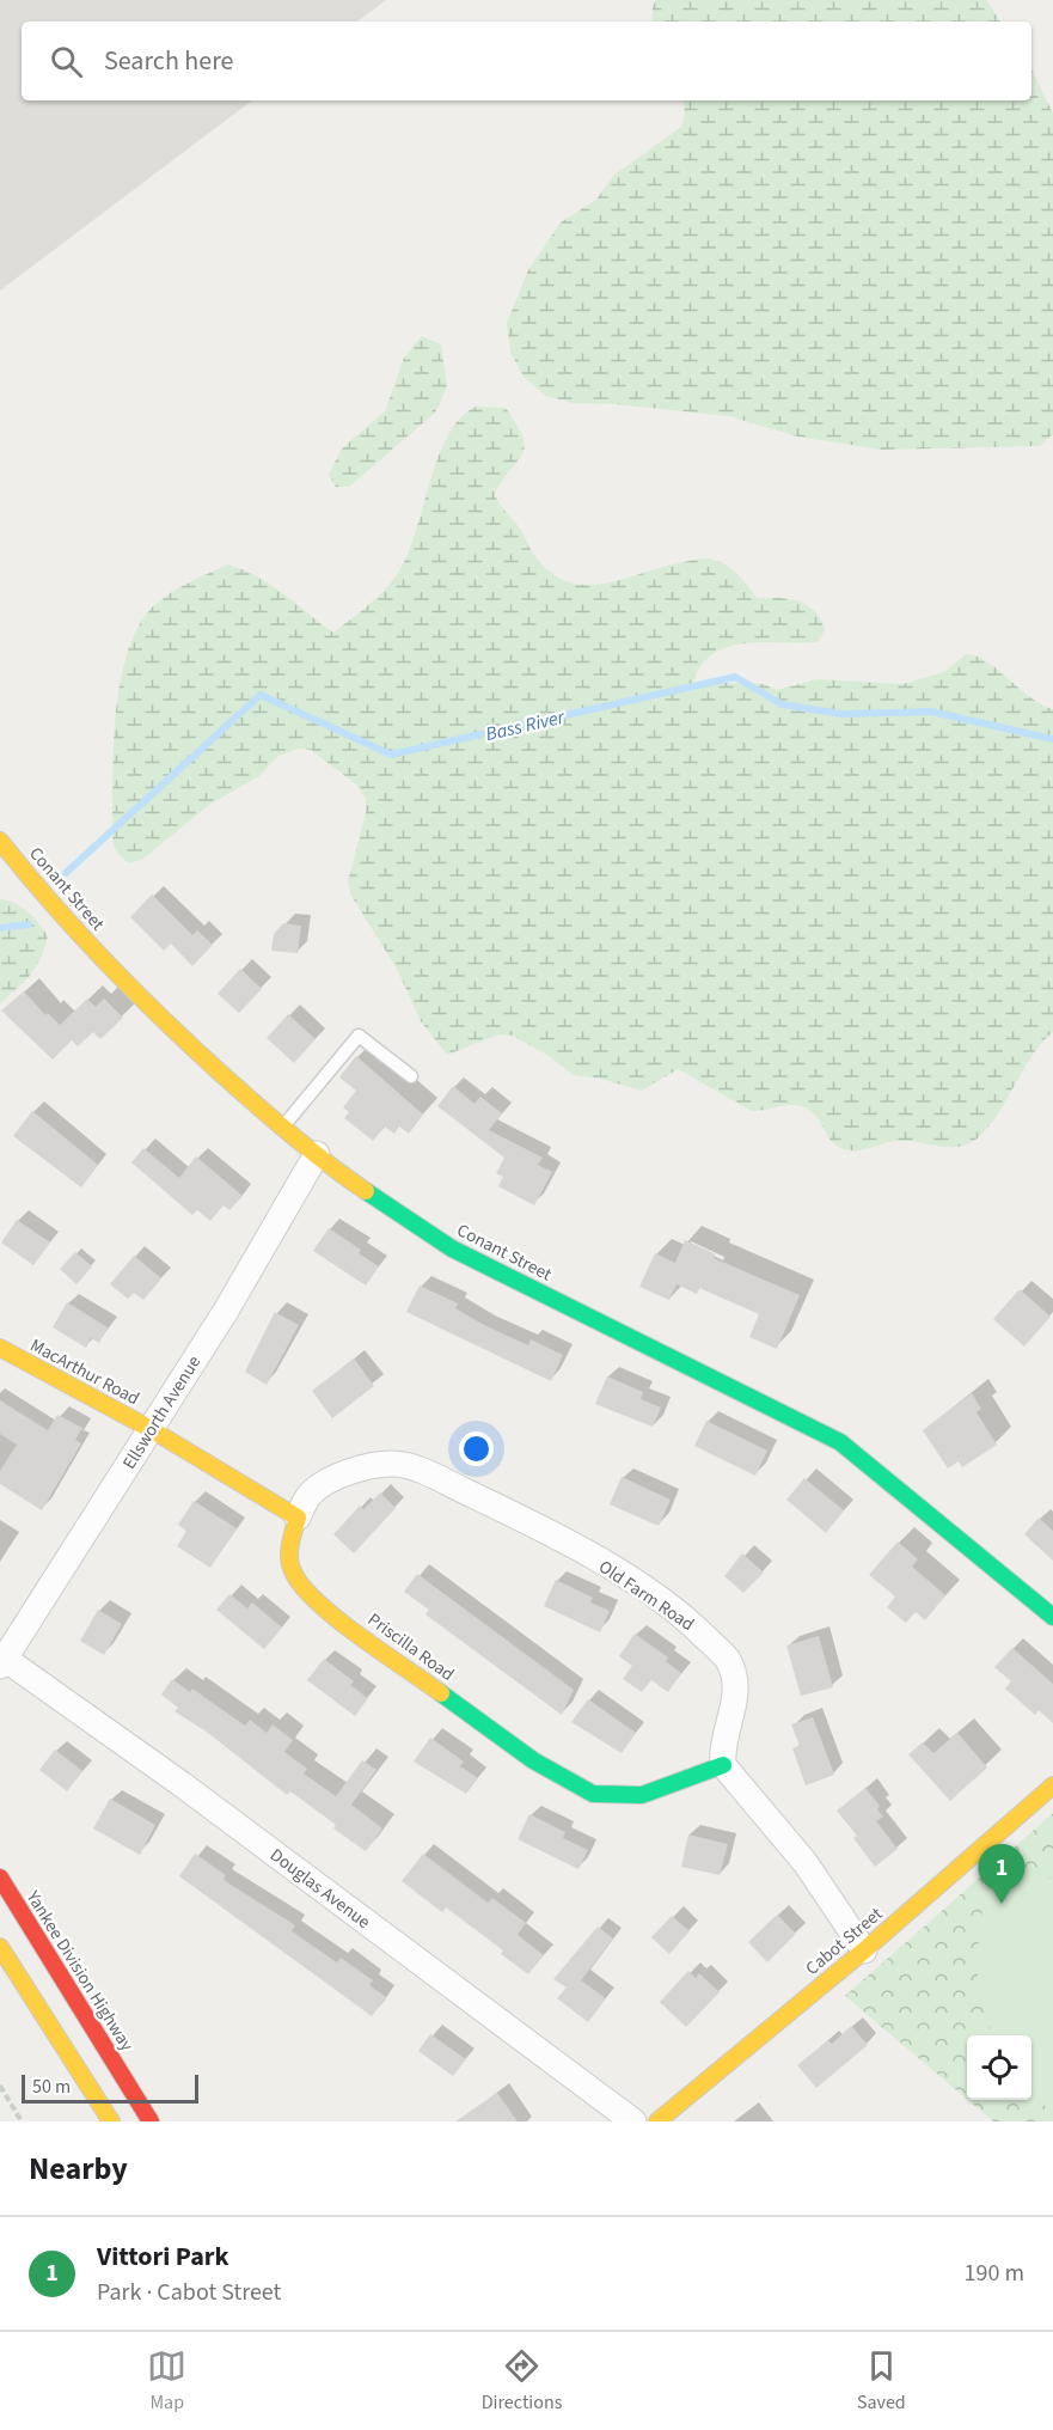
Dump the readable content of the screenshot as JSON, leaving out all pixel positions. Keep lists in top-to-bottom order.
{
  "streets": {
    "main road": [
      "Conant Street",
      "MacArthur Road",
      "Priscilla Road",
      "Cabot Street",
      "Yankee Division Highway"
    ],
    "street": ["Ellsworth Avenue", "Old Farm Road", "Douglas Avenue"]
  },
  "crossings": [
    ["Conant Street", "Ellsworth Avenue"],
    ["MacArthur Road", "Ellsworth Avenue"],
    ["Ellsworth Avenue", "Douglas Avenue"],
    ["Old Farm Road", "Priscilla Road"]
  ],
  "water": ["Bass River"],
  "scale_bar": "50 m",
  "page": {
    "search": "Search here",
    "pins": "1",
    "scale": "50 m",
    "heading": "Nearby",
    "list": [
      {
        "mark": "1",
        "name": "Vittori Park",
        "note": "Park · Cabot Street",
        "value": "190 m"
      }
    ],
    "nav": ["Map", "Directions", "Saved"]
  }
}
